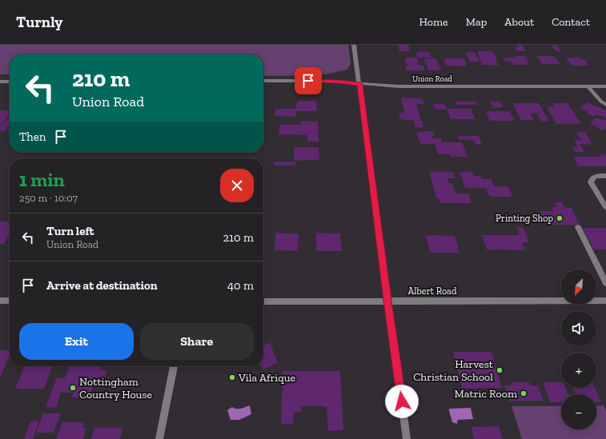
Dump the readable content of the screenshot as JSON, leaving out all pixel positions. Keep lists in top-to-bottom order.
{
  "streets": {
    "street": ["Union Road", "Albert Road"]
  },
  "places": [
    "Printing Shop",
    "Harvest Christian School",
    "Vila Afrique",
    "Nottingham Country House",
    "Matric Room"
  ],
  "north": "bottom left",
  "page": {
    "header": "Turnly",
    "nav": [
      "Home",
      "Map",
      "About",
      "Contact"
    ],
    "turn": ["210 m", "Union Road"],
    "then": "Then",
    "heading": ["1 min", "250 m · 10:07"],
    "list": [
      {
        "name": "Turn left",
        "note": "Union Road",
        "value": "210 m"
      },
      {
        "name": "Arrive at destination",
        "value": "40 m"
      }
    ],
    "map_buttons": ["+", "−"],
    "buttons": ["Exit", "Share"]
  }
}
